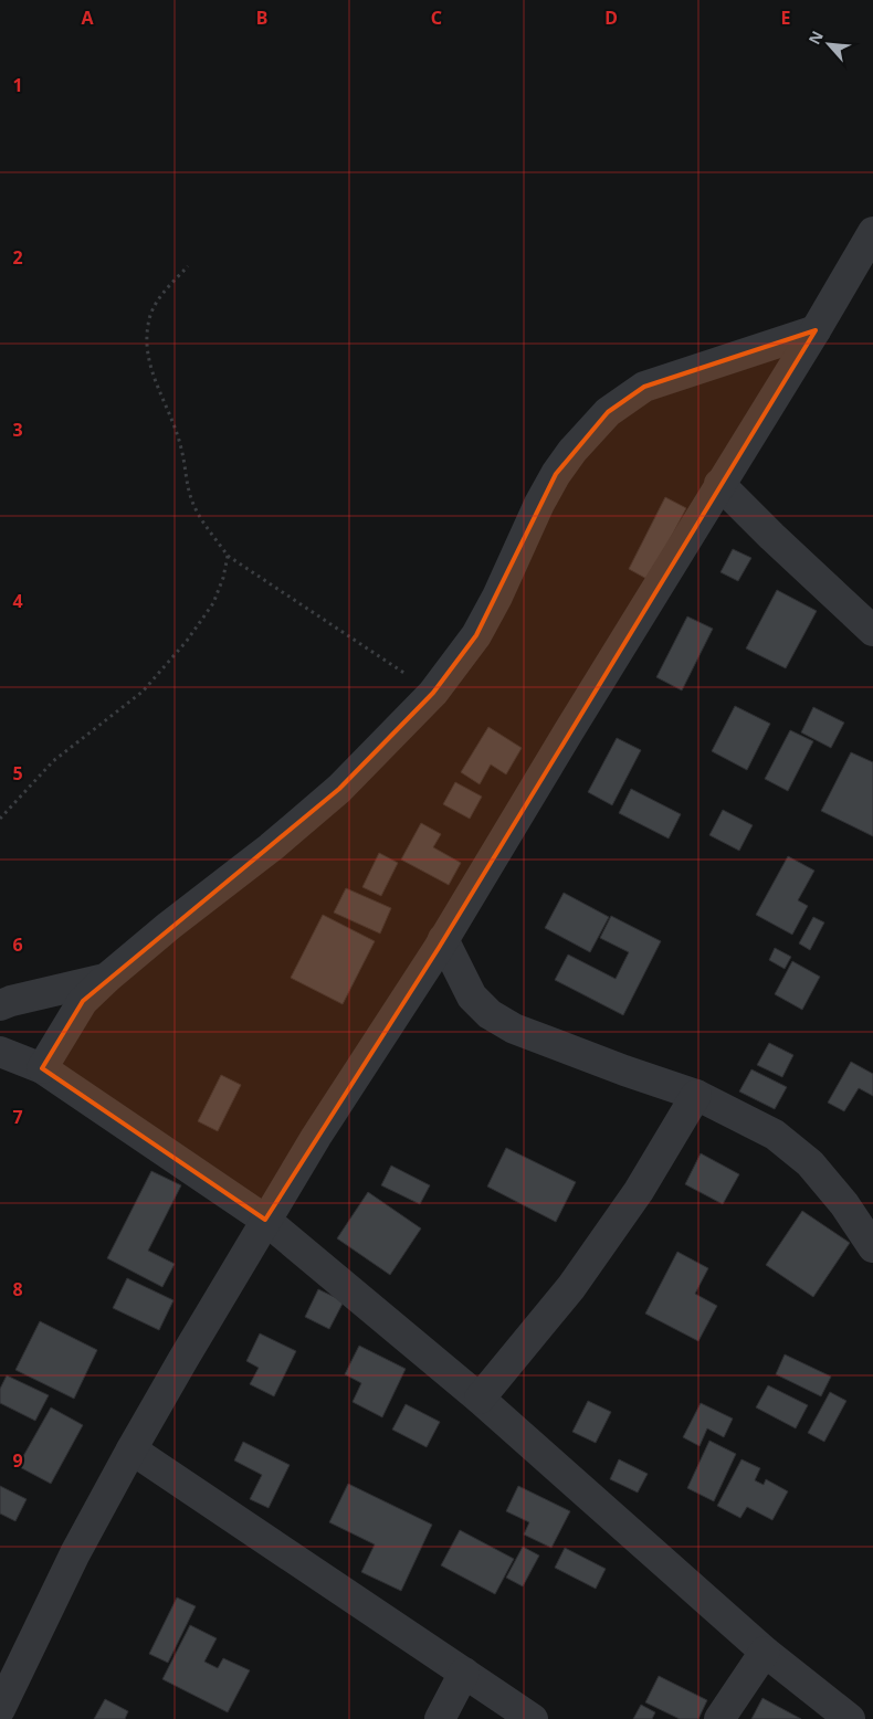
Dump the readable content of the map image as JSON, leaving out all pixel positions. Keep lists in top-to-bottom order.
{
  "north": "top left",
  "grid": {
    "columns": [
      "A",
      "B",
      "C",
      "D",
      "E"
    ],
    "rows": [
      "1",
      "2",
      "3",
      "4",
      "5",
      "6",
      "7",
      "8",
      "9"
    ]
  }
}
